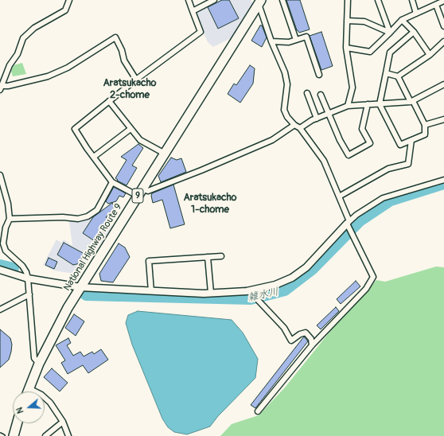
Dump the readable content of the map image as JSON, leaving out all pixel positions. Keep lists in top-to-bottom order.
{
  "streets": {
    "highway": ["9", "National Highway Route 9"]
  },
  "districts": ["Aratsukacho 2-chome", "Aratsukacho 1-chome"],
  "water": ["雑水川"],
  "north": "left"
}
